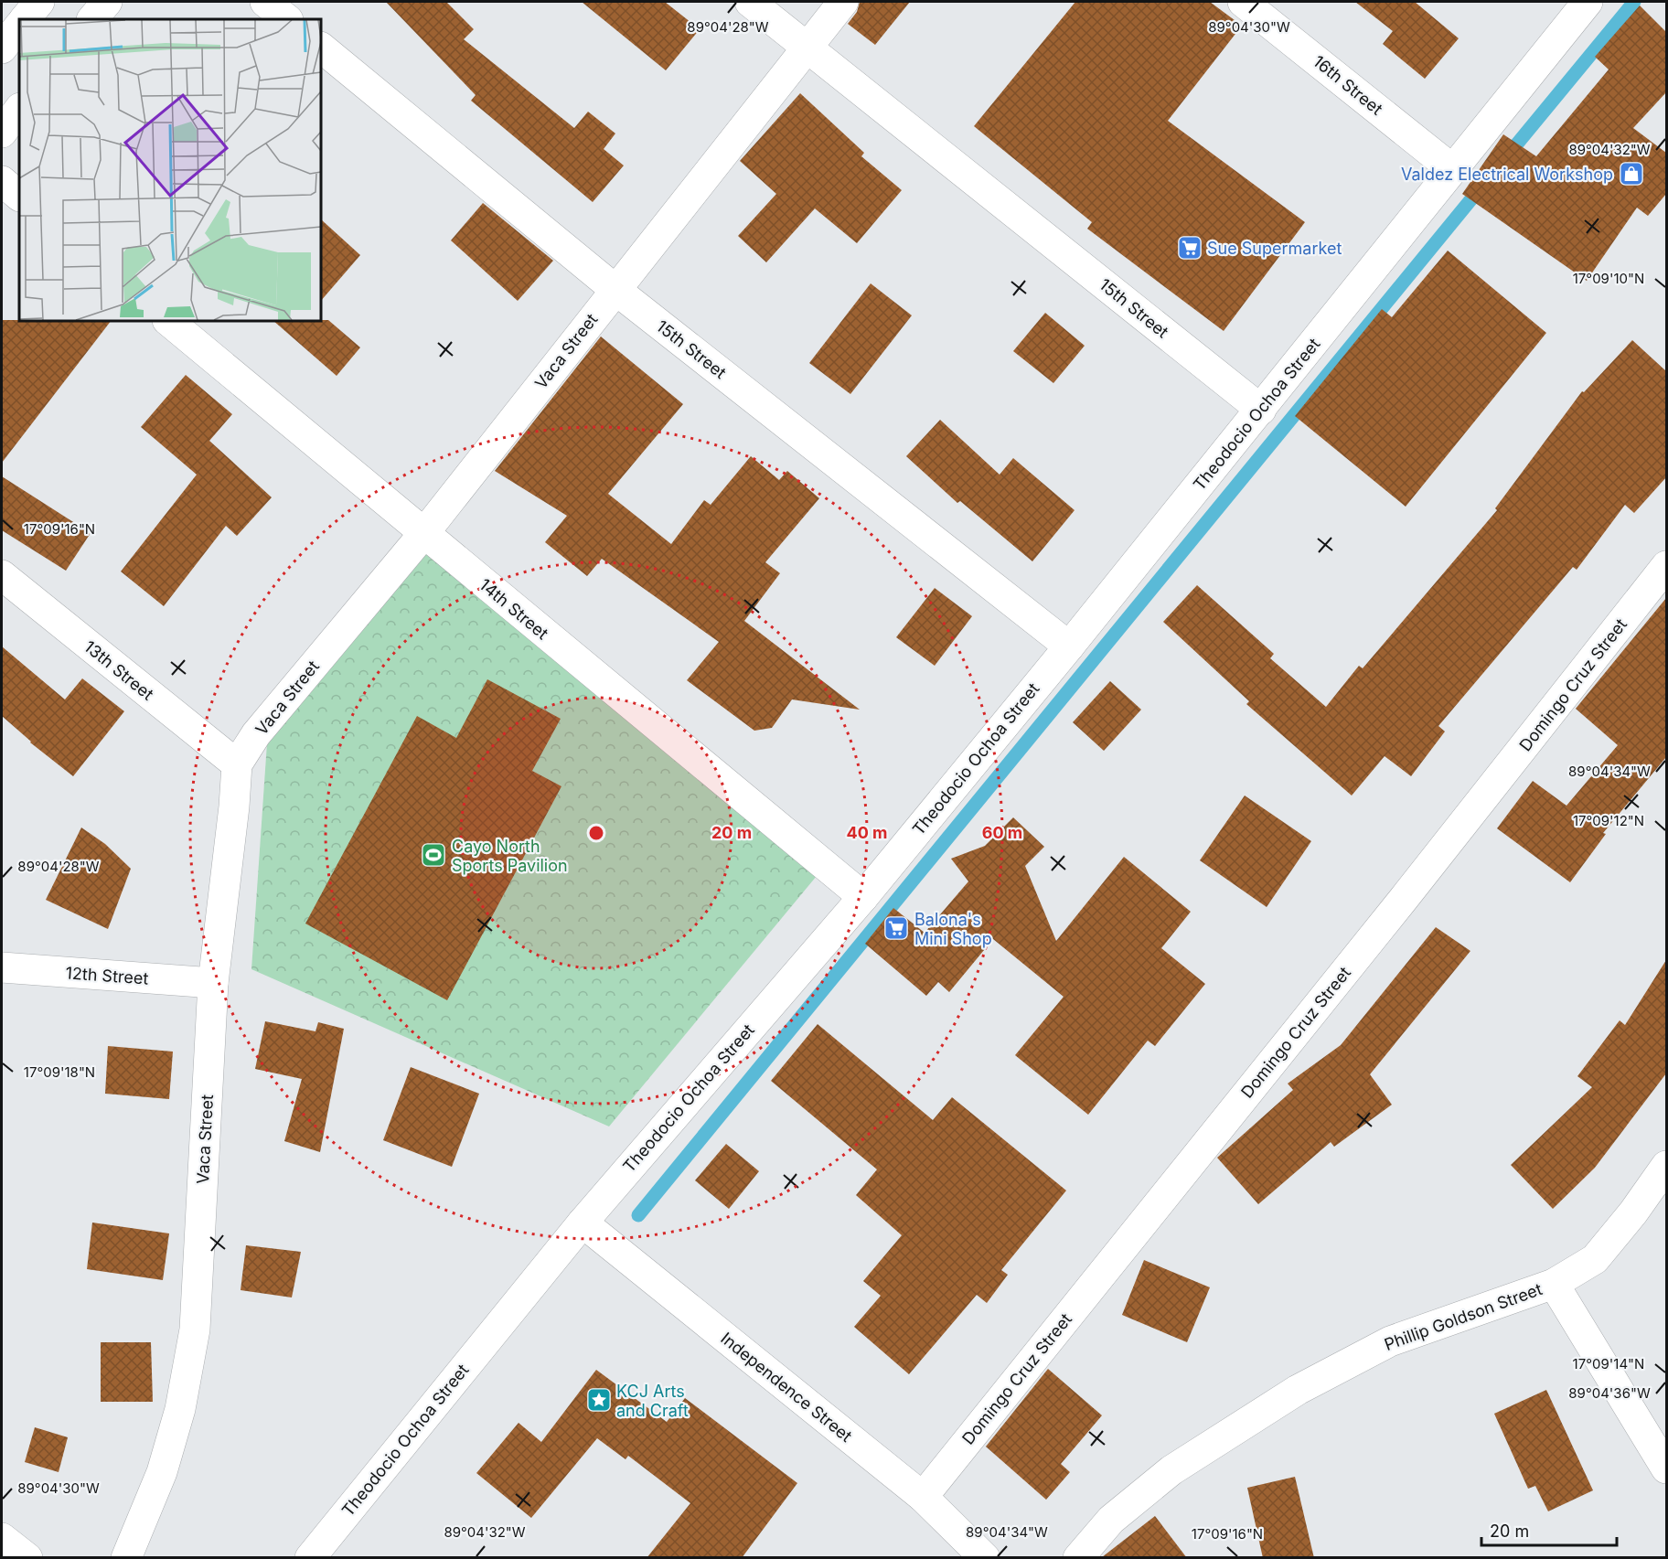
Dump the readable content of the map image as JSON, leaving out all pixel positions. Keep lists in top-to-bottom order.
{
  "streets": {
    "main road": [
      "16th Street",
      "15th Street",
      "Vaca Street",
      "Theodocio Ochoa Street",
      "14th Street",
      "13th Street",
      "Domingo Cruz Street",
      "12th Street",
      "Phillip Goldson Street",
      "Independence Street"
    ]
  },
  "crossings": [
    ["16th Street", "Theodocio Ochoa Street"],
    ["15th Street", "Vaca Street"],
    ["15th Street", "Theodocio Ochoa Street"],
    ["Vaca Street", "14th Street"],
    ["Vaca Street", "13th Street"],
    ["Vaca Street", "12th Street"],
    ["Theodocio Ochoa Street", "14th Street"],
    ["Theodocio Ochoa Street", "Independence Street"],
    ["Domingo Cruz Street", "Independence Street"]
  ],
  "places": {
    "shop": ["Valdez Electrical Workshop"],
    "supermarket": ["Sue Supermarket", "Balona's Mini Shop"],
    "sports": ["Cayo North Sports Pavilion"],
    "place": ["KCJ Arts and Craft"]
  },
  "scale_bar": "20 m",
  "coordinates": [
    "89°04'28\"W",
    "89°04'30\"W",
    "89°04'32\"W",
    "17°09'10\"N",
    "17°09'16\"N",
    "89°04'34\"W",
    "17°09'12\"N",
    "17°09'18\"N",
    "17°09'14\"N",
    "89°04'36\"W"
  ],
  "rings": ["20 m", "40 m", "60 m"]
}
